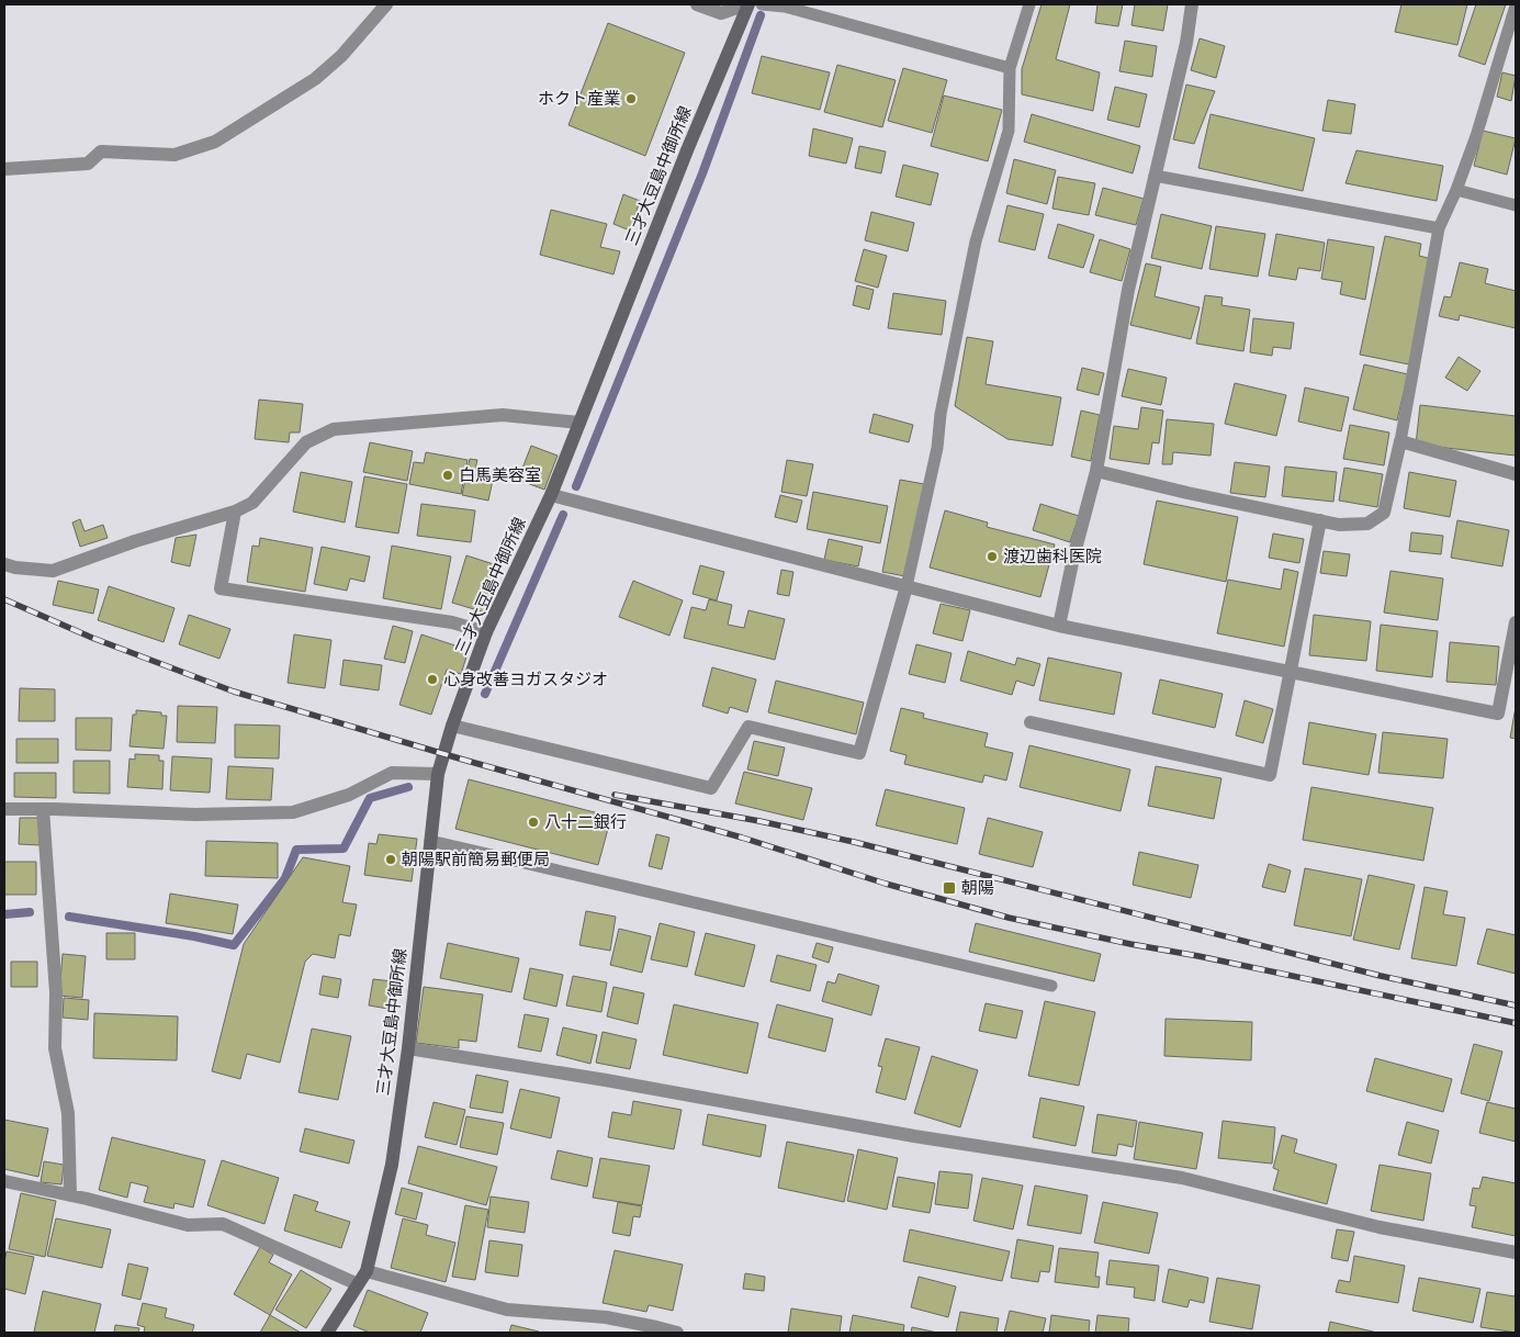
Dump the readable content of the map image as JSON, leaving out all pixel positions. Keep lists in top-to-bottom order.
{
  "streets": {
    "main road": ["三才大豆島中御所線"]
  },
  "places": {
    "other": [
      "ホクト産業",
      "白馬美容室",
      "渡辺歯科医院",
      "心身改善ヨガスタジオ",
      "八十二銀行",
      "朝陽駅前簡易郵便局"
    ],
    "transit": ["朝陽"]
  }
}
